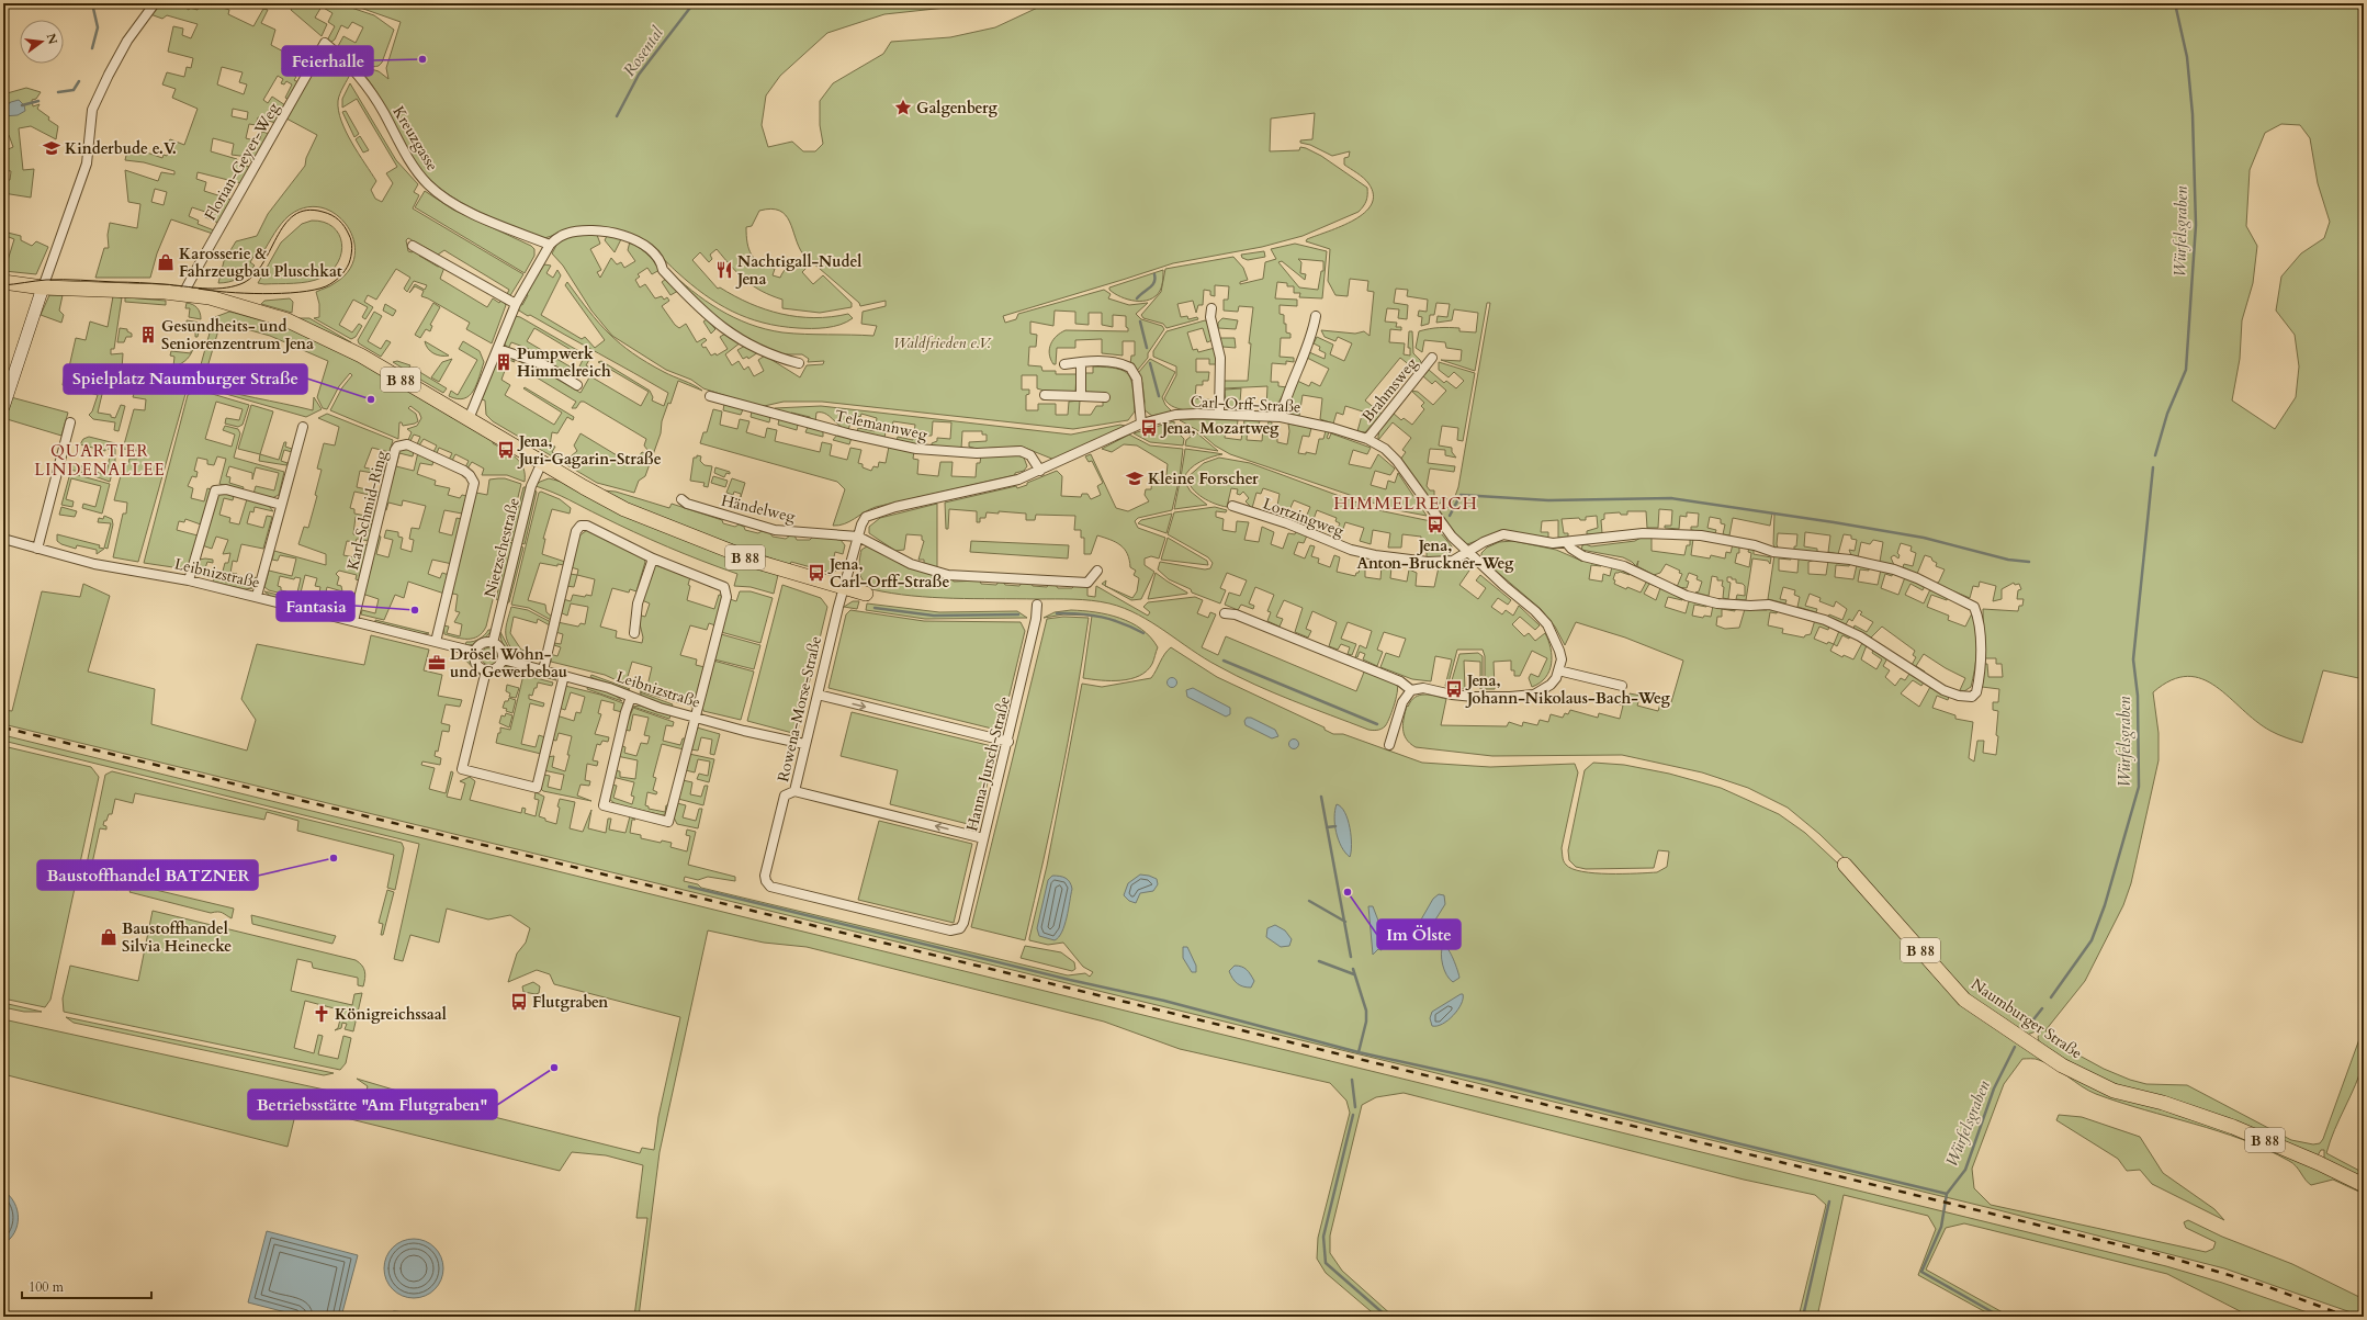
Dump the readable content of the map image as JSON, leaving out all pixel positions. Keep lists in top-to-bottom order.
{
  "streets": {
    "main road": ["B 88", "Naumburger Straße"],
    "street": [
      "Kreuzgasse",
      "Florian-Geyer-Weg",
      "Brahmsweg",
      "Carl-Orff-Straße",
      "Telemannweg",
      "Händelweg",
      "Karl-Schmid-Ring",
      "Lortzingweg",
      "Nietzschestraße",
      "Leibnizstraße",
      "Rowena-Morse-Straße",
      "Hanna-Jursch-Straße"
    ]
  },
  "crossings": [
    ["Kreuzgasse", "Florian-Geyer-Weg"],
    ["Florian-Geyer-Weg", "B 88"],
    ["B 88", "Carl-Orff-Straße"],
    ["B 88", "Nietzschestraße"],
    ["B 88", "Rowena-Morse-Straße"],
    ["Brahmsweg", "Carl-Orff-Straße"],
    ["Carl-Orff-Straße", "Telemannweg"],
    ["Carl-Orff-Straße", "Händelweg"],
    ["Carl-Orff-Straße", "Lortzingweg"],
    ["Carl-Orff-Straße", "Rowena-Morse-Straße"],
    ["Karl-Schmid-Ring", "Leibnizstraße"],
    ["Nietzschestraße", "Leibnizstraße"],
    ["Leibnizstraße", "Rowena-Morse-Straße"],
    ["Rowena-Morse-Straße", "Hanna-Jursch-Straße"]
  ],
  "districts": ["QUARTIER LINDENALLEE", "HIMMELREICH"],
  "water": ["Rosental", "Würfelsgraben"],
  "parks": ["Waldfrieden e.V."],
  "places": {
    "other": [
      "Feierhalle",
      "Spielplatz Naumburger Straße",
      "Fantasia",
      "Baustoffhandel BATZNER",
      "Im Ölste",
      "Betriebsstätte \"Am Flutgraben\""
    ],
    "place": ["Galgenberg"],
    "school or university": ["Kinderbude e.V.", "Kleine Forscher"],
    "shop": ["Karosserie & Fahrzeugbau Pluschkat", "Baustoffhandel Silvia Heinecke"],
    "restaurant": ["Nachtigall-Nudel Jena"],
    "building": ["Gesundheits- und Seniorenzentrum Jena", "Pumpwerk Himmelreich"],
    "bus stop": [
      "Jena, Mozartweg",
      "Jena, Juri-Gagarin-Straße",
      "Jena, Anton-Bruckner-Weg",
      "Jena, Carl-Orff-Straße",
      "Jena, Johann-Nikolaus-Bach-Weg",
      "Flutgraben"
    ],
    "office": ["Drösel Wohn- und Gewerbebau"],
    "church": ["Königreichssaal"]
  },
  "scale_bar": "100 m",
  "north": "right"
}
